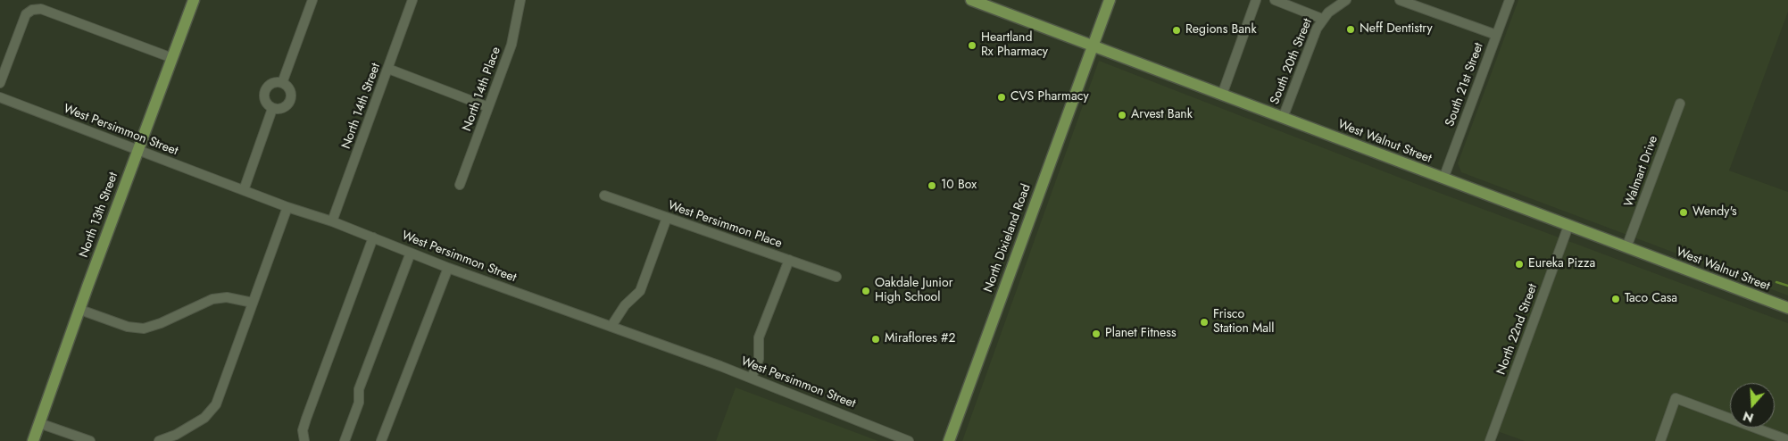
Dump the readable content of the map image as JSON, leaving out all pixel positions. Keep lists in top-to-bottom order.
{
  "streets": {
    "main road": ["West Walnut Street", "North 13th Street", "North Dixieland Road"],
    "street": [
      "South 20th Street",
      "South 21st Street",
      "North 14th Place",
      "North 14th Street",
      "West Persimmon Street",
      "Walmart Drive",
      "West Persimmon Place",
      "North 22nd Street"
    ]
  },
  "crossings": [
    ["South 20th Street", "West Walnut Street"],
    ["South 21st Street", "West Walnut Street"],
    ["North 14th Street", "West Persimmon Street"],
    ["West Persimmon Street", "North 13th Street"],
    ["West Walnut Street", "Walmart Drive"],
    ["West Walnut Street", "North Dixieland Road"],
    ["West Walnut Street", "North 22nd Street"]
  ],
  "places": [
    "Neff Dentistry",
    "Regions Bank",
    "Heartland Rx Pharmacy",
    "CVS Pharmacy",
    "Arvest Bank",
    "10 Box",
    "Wendy's",
    "Eureka Pizza",
    "Oakdale Junior High School",
    "Taco Casa",
    "Frisco Station Mall",
    "Planet Fitness",
    "Miraflores #2"
  ],
  "north": "bottom"
}
